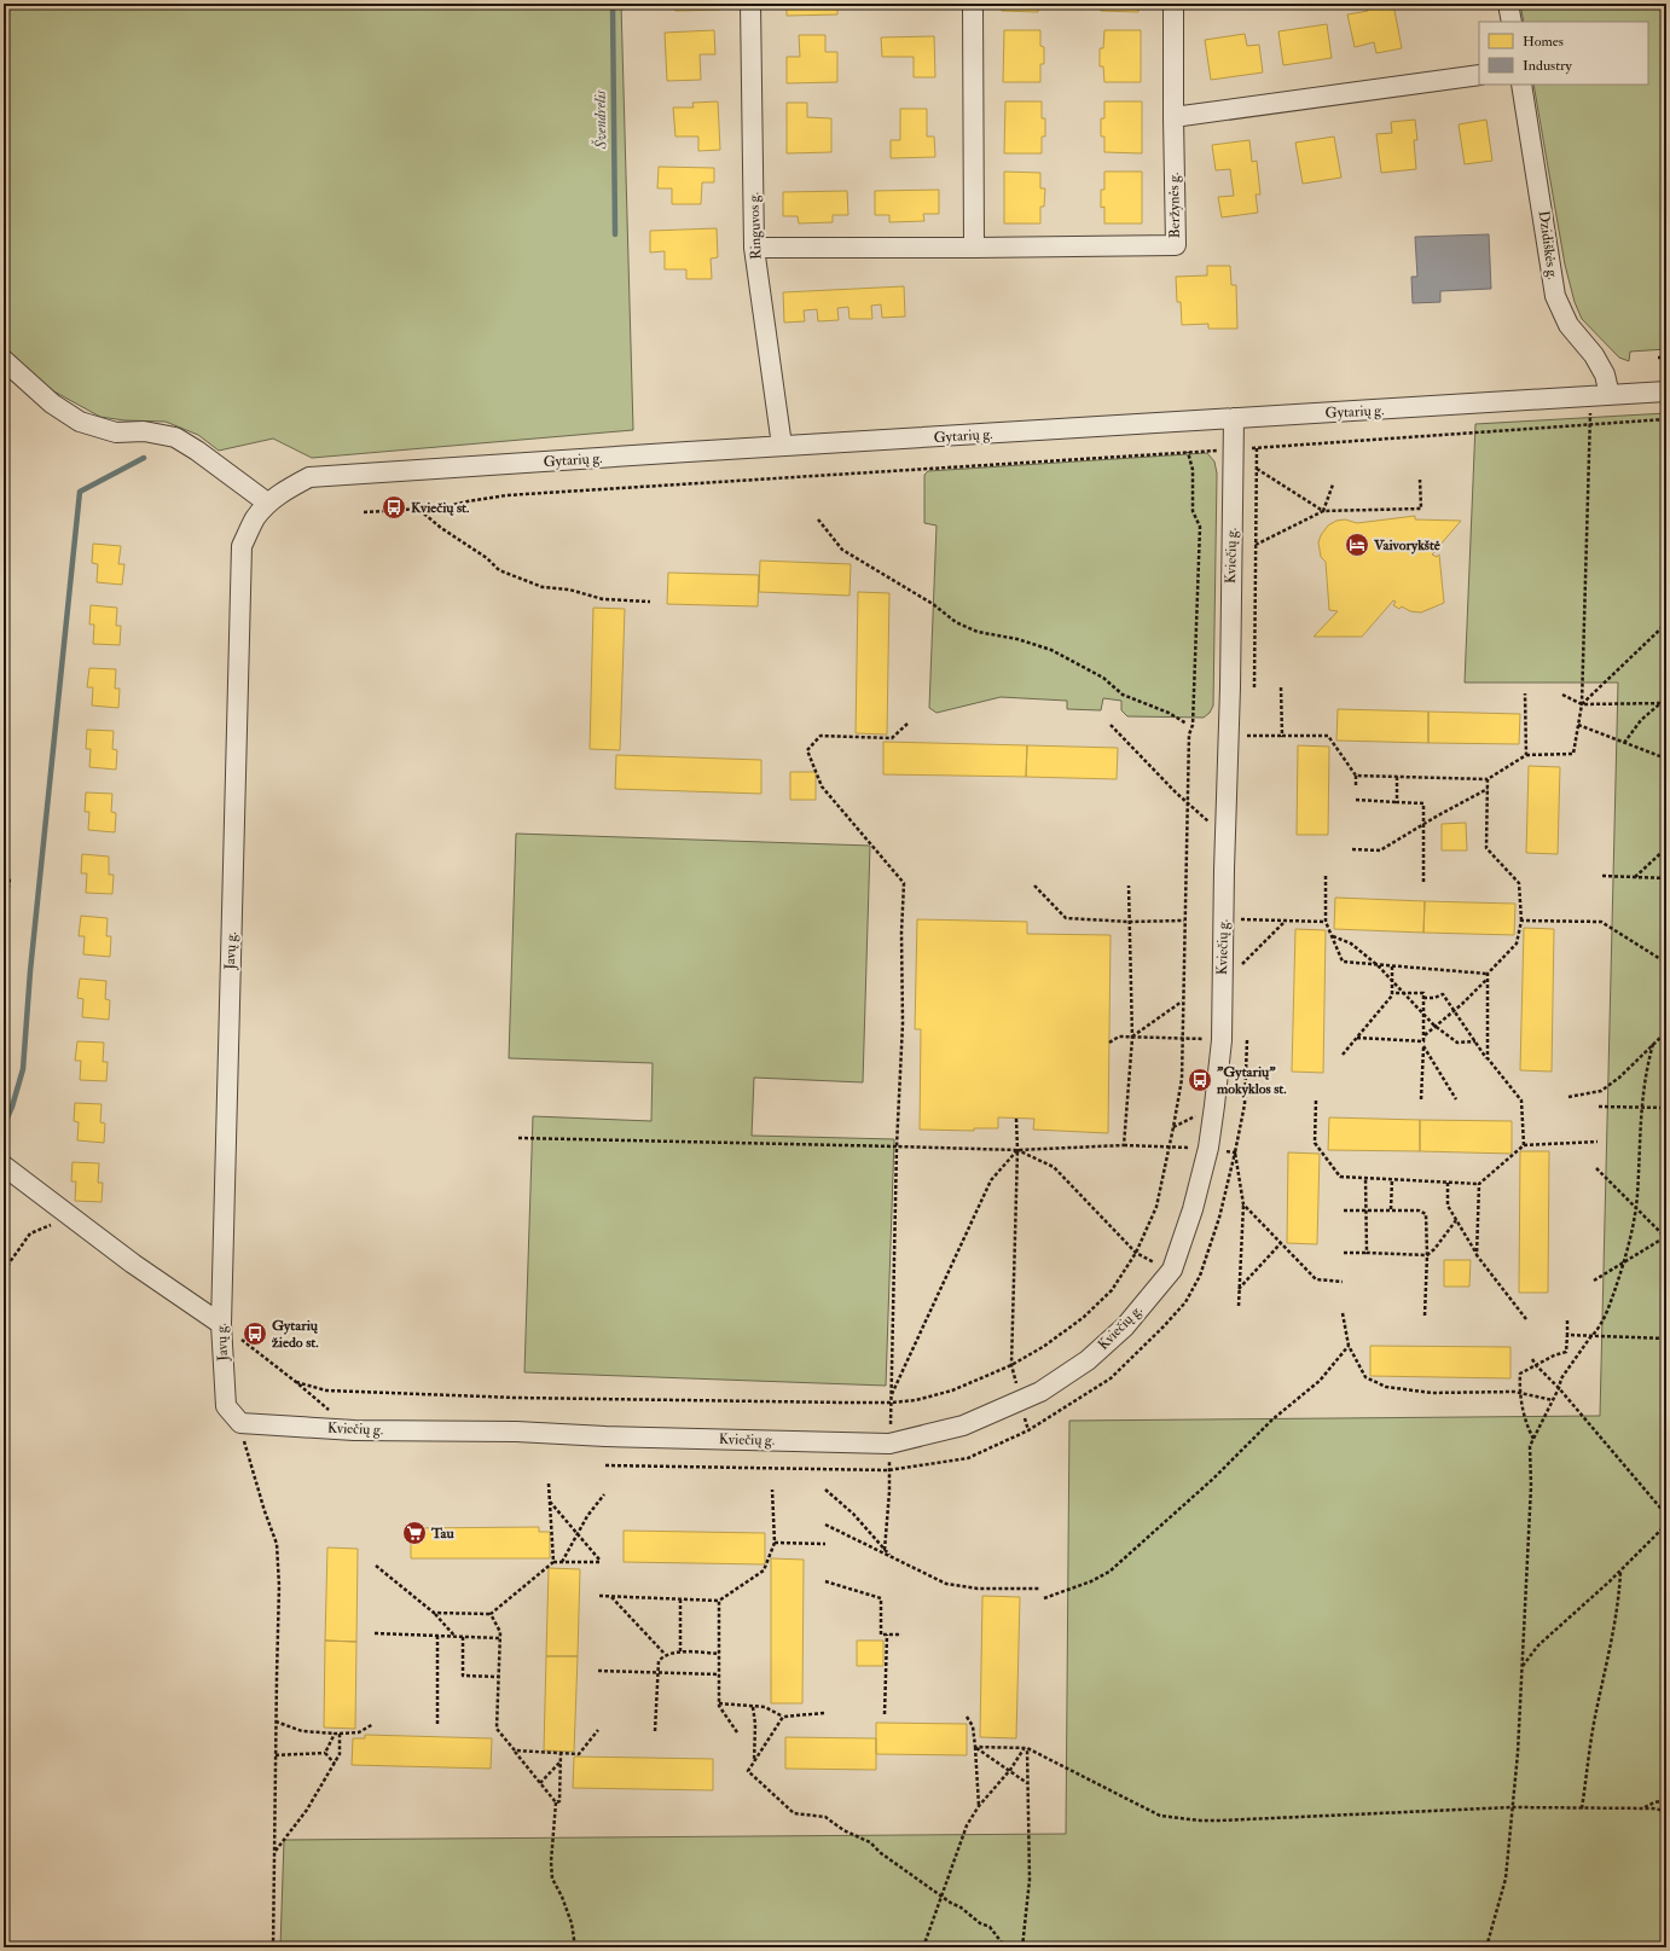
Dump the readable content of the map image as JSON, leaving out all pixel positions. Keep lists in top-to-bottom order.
{
  "streets": {
    "street": [
      "Beržynės g.",
      "Ringuvos g.",
      "Dzidiškės g.",
      "Gytarių g.",
      "Kviečių g.",
      "Javų g."
    ]
  },
  "crossings": [
    ["Ringuvos g.", "Gytarių g."],
    ["Dzidiškės g.", "Gytarių g."],
    ["Gytarių g.", "Kviečių g."],
    ["Gytarių g.", "Javų g."],
    ["Kviečių g.", "Javų g."]
  ],
  "water": ["Švendrelis"],
  "places": {
    "bus stop": ["Kviečių st.", "\"Gytarių\" mokyklos st.", "Gytarių žiedo st."],
    "hotel": ["Vaivorykštė"],
    "supermarket": ["Tau"]
  },
  "legend": ["Homes", "Industry"]
}
